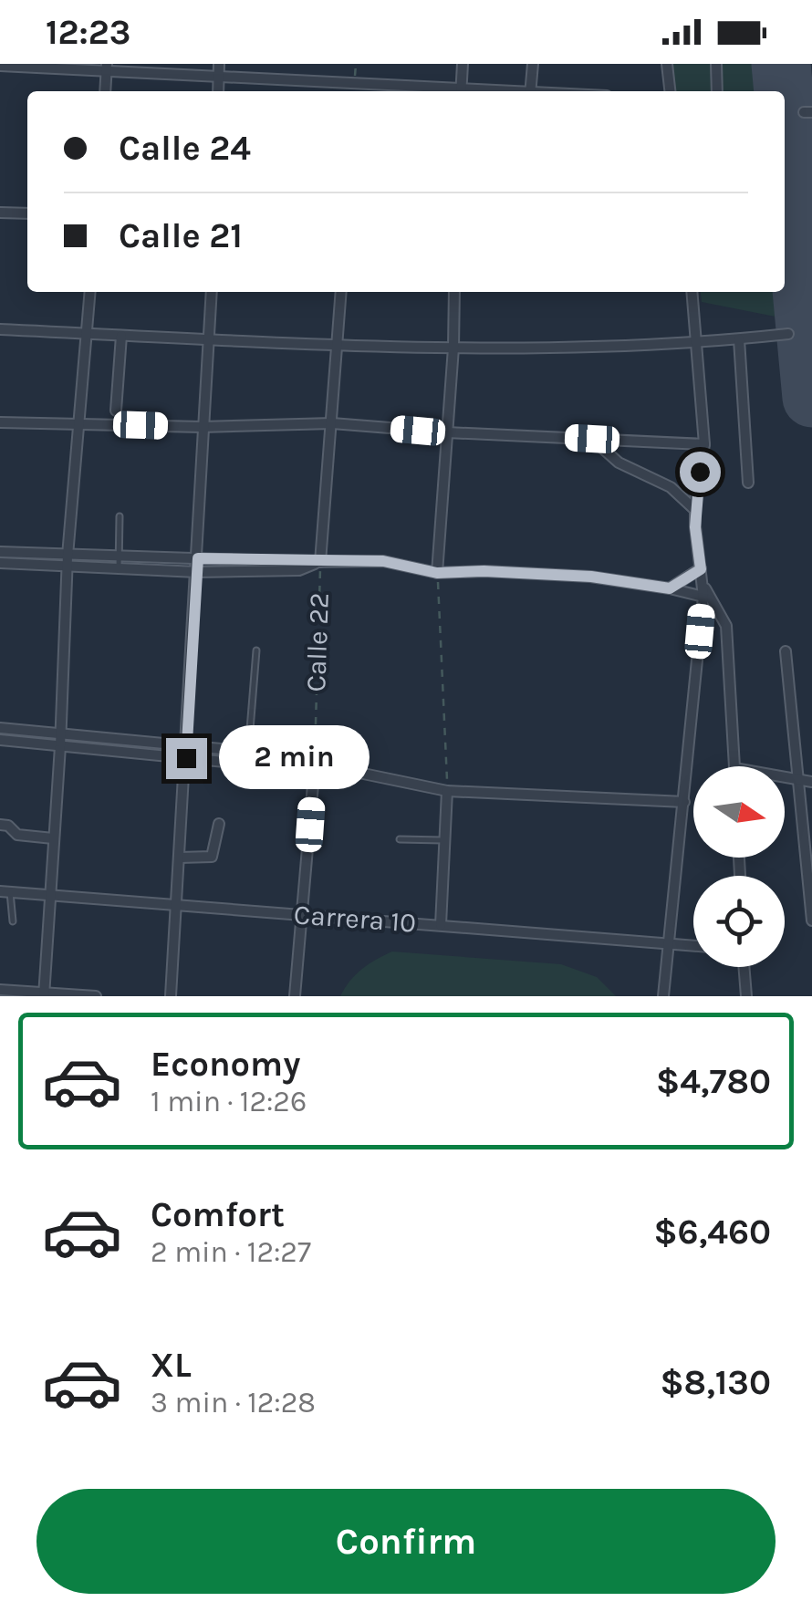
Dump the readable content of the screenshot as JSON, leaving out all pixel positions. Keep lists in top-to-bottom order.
{
  "streets": {
    "street": ["Calle 22", "Carrera 10"]
  },
  "north": "right",
  "page": {
    "status": "12:23",
    "banner": ["Calle 24", "Calle 21"],
    "bubble": "2 min",
    "list": [
      {
        "name": "Economy",
        "note": "1 min · 12:26",
        "value": "$4,780"
      },
      {
        "name": "Comfort",
        "note": "2 min · 12:27",
        "value": "$6,460"
      },
      {
        "name": "XL",
        "note": "3 min · 12:28",
        "value": "$8,130"
      }
    ],
    "buttons": "Confirm"
  }
}
